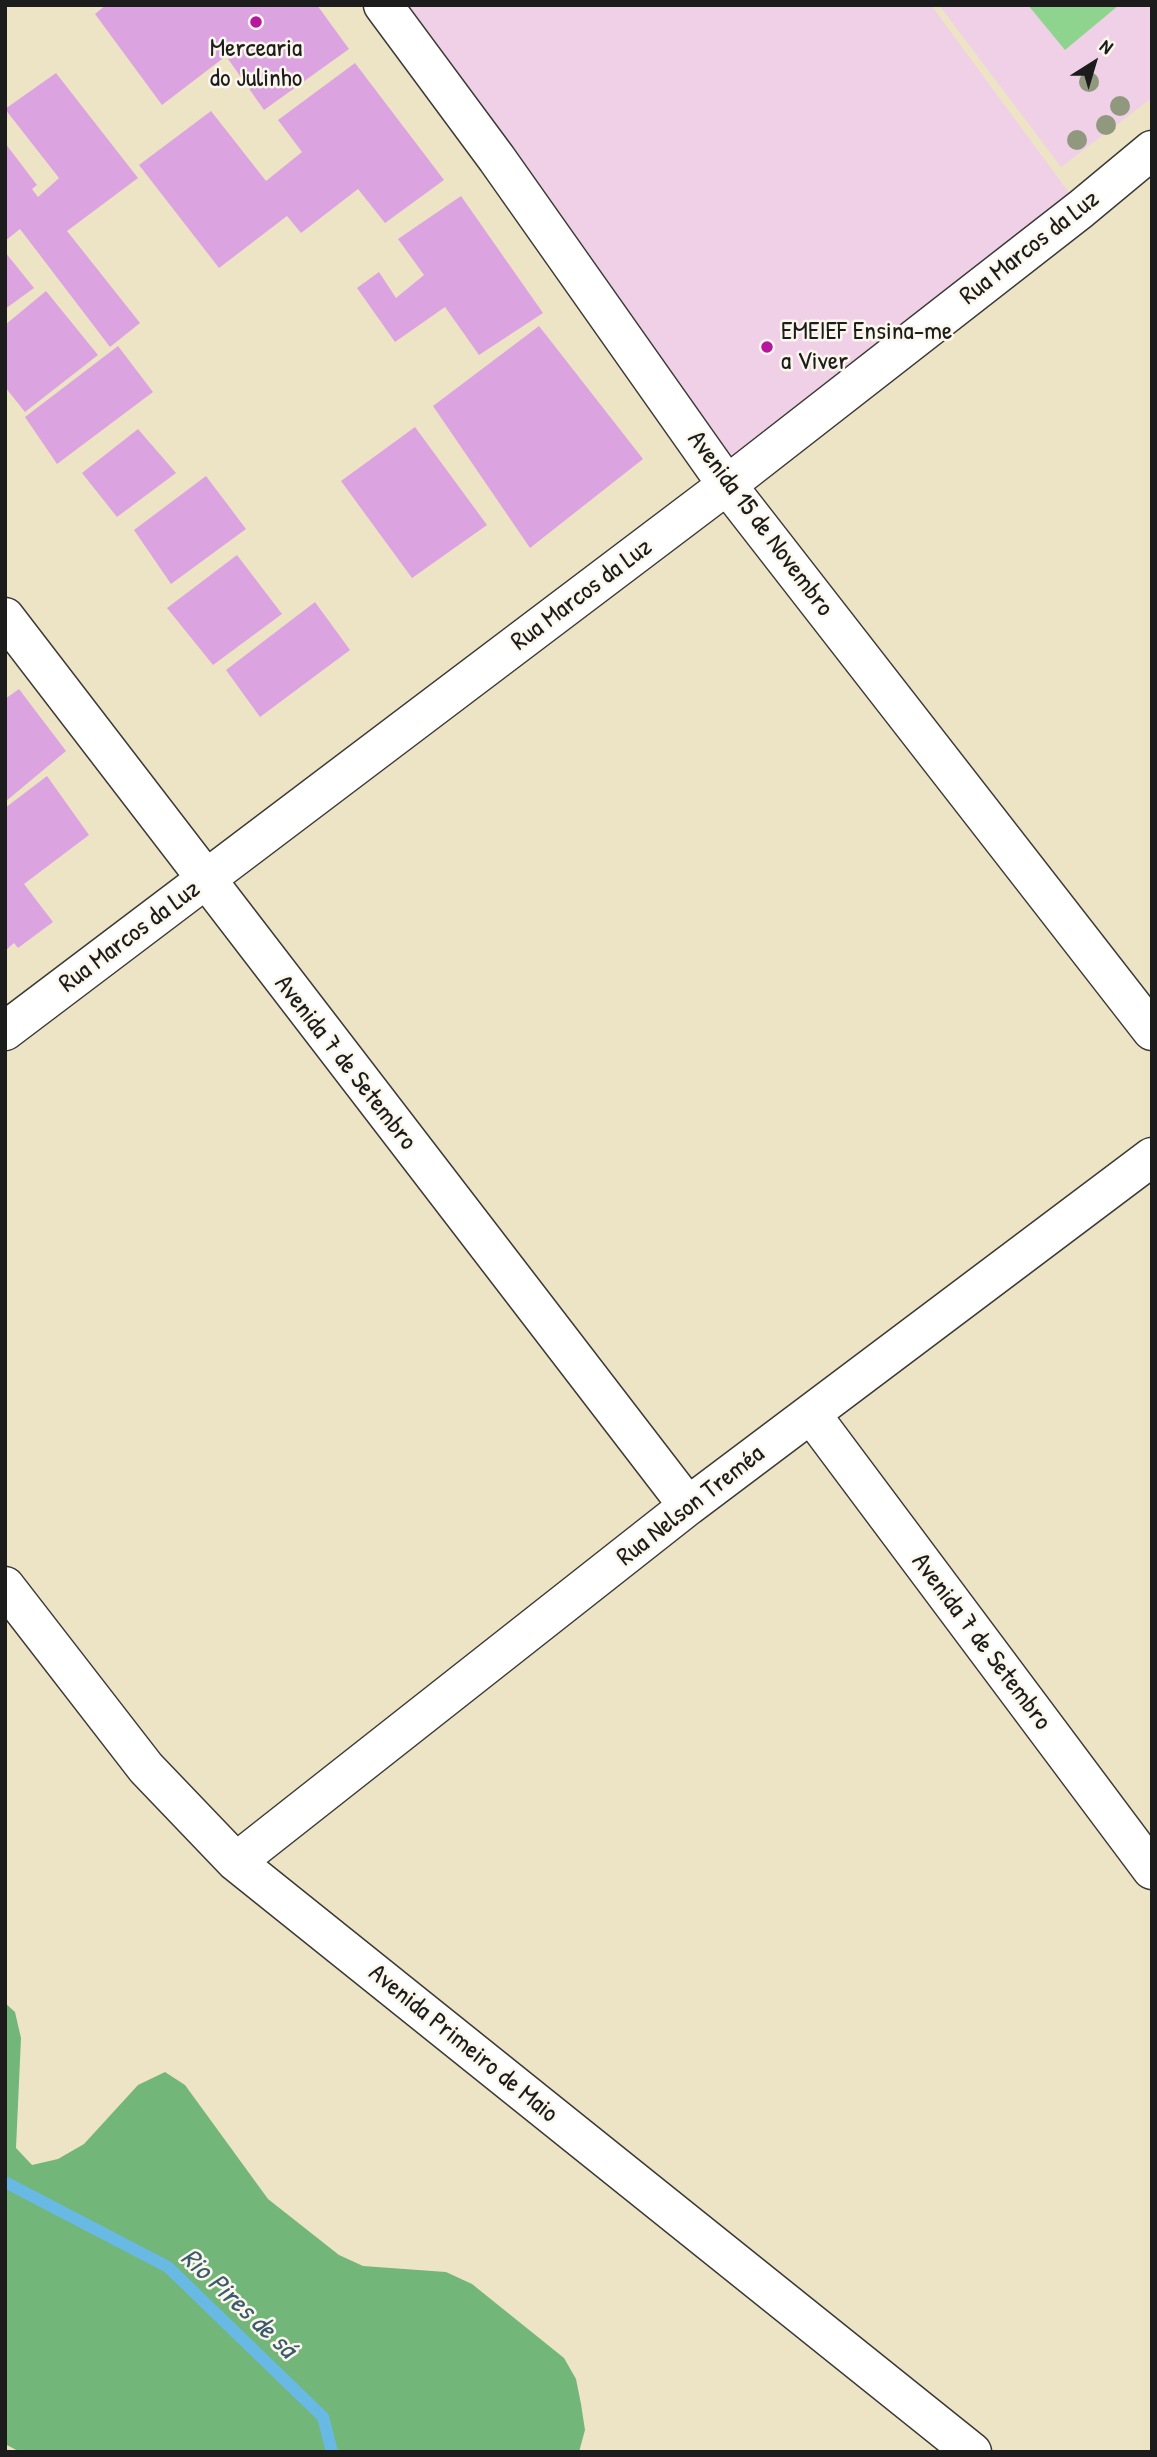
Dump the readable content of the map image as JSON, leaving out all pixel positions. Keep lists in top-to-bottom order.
{
  "streets": {
    "street": [
      "Rua Marcos da Luz",
      "Avenida 15 de Novembro",
      "Avenida 7 de Setembro",
      "Rua Nelson Treméa",
      "Avenida Primeiro de Maio"
    ]
  },
  "crossings": [
    ["Rua Marcos da Luz", "Avenida 15 de Novembro"],
    ["Rua Marcos da Luz", "Avenida 7 de Setembro"],
    ["Avenida 7 de Setembro", "Rua Nelson Treméa"],
    ["Rua Nelson Treméa", "Avenida Primeiro de Maio"]
  ],
  "water": ["Rio Pires de sá"],
  "places": ["Mercearia do Julinho", "EMEIEF Ensina-me a Viver"],
  "north": "top right"
}
